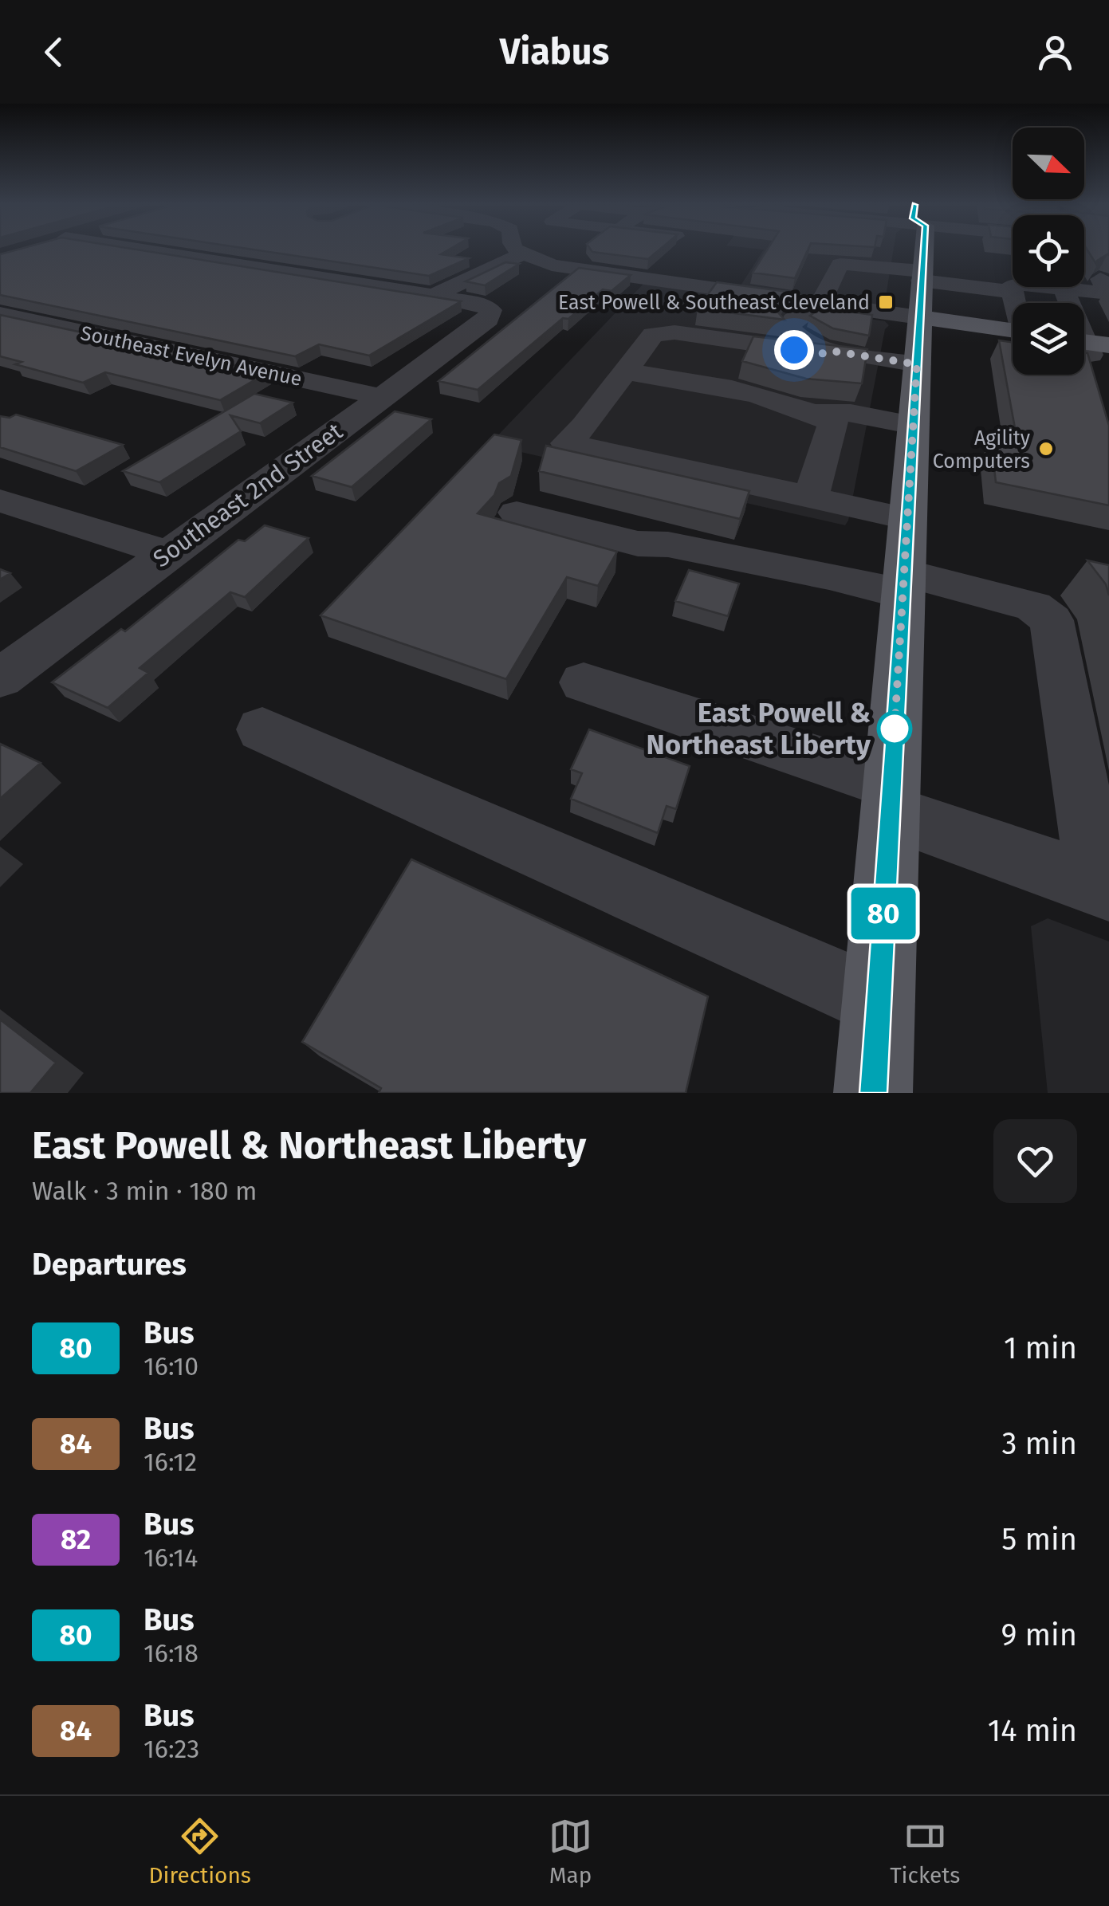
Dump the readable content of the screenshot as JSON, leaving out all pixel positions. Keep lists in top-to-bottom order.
{
  "streets": {
    "street": ["Southeast Evelyn Avenue", "Southeast 2nd Street"]
  },
  "crossings": [
    ["Southeast Evelyn Avenue", "Southeast 2nd Street"]
  ],
  "places": {
    "transit": ["East Powell & Southeast Cleveland"],
    "other": ["Agility Computers", "East Powell & Northeast Liberty"]
  },
  "lines": ["bus line 80"],
  "north": "bottom right",
  "page": {
    "header": "Viabus",
    "on_map": "80",
    "heading": [
      ["East Powell & Northeast Liberty", "Walk · 3 min · 180 m"],
      "Departures"
    ],
    "list": [
      {
        "mark": "80",
        "name": "Bus",
        "note": "16:10",
        "value": "1 min"
      },
      {
        "mark": "84",
        "name": "Bus",
        "note": "16:12",
        "value": "3 min"
      },
      {
        "mark": "82",
        "name": "Bus",
        "note": "16:14",
        "value": "5 min"
      },
      {
        "mark": "80",
        "name": "Bus",
        "note": "16:18",
        "value": "9 min"
      },
      {
        "mark": "84",
        "name": "Bus",
        "note": "16:23",
        "value": "14 min"
      }
    ],
    "tabs": ["Directions", "Map", "Tickets"]
  }
}
